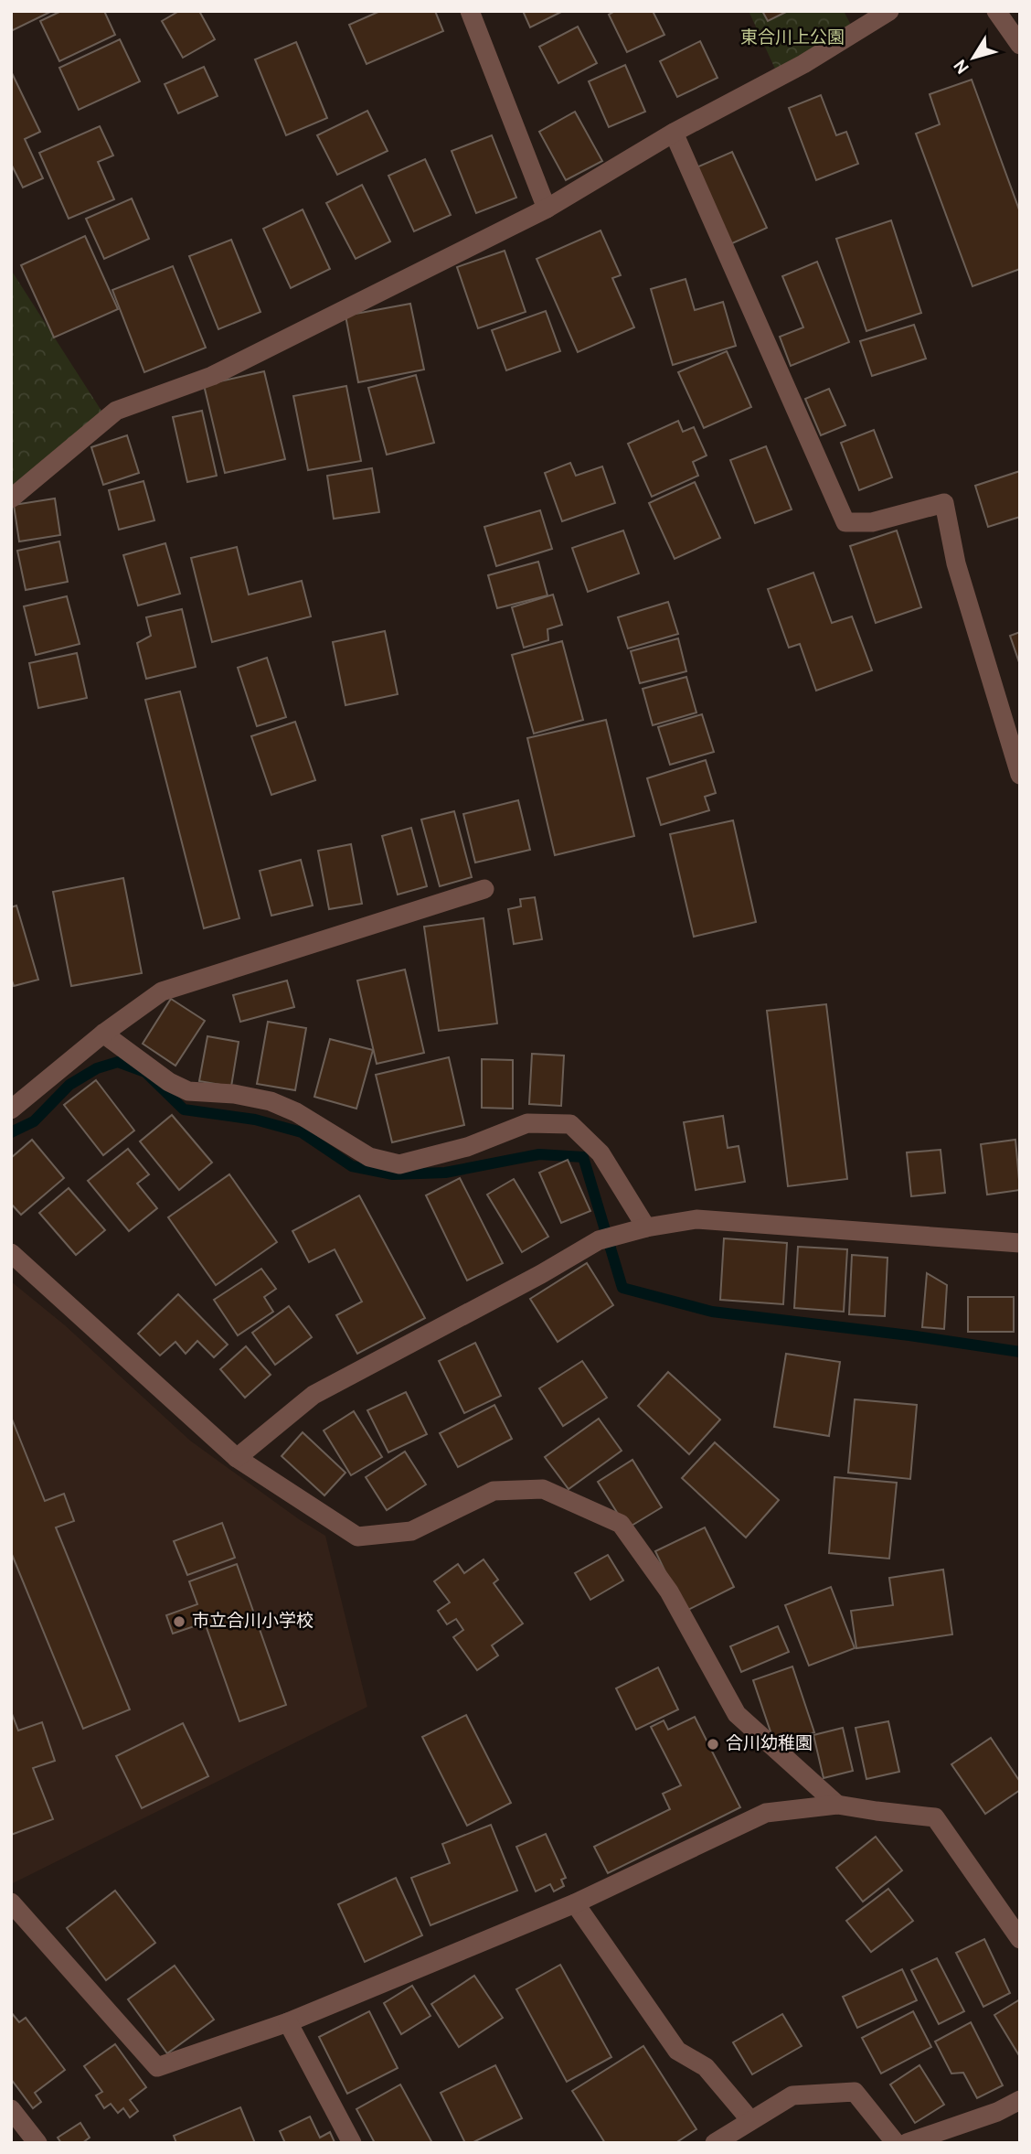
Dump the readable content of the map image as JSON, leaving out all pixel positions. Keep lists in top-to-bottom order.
{
  "parks": ["東合川上公園"],
  "places": ["市立合川小学校", "合川幼稚園"],
  "north": "bottom left"
}
